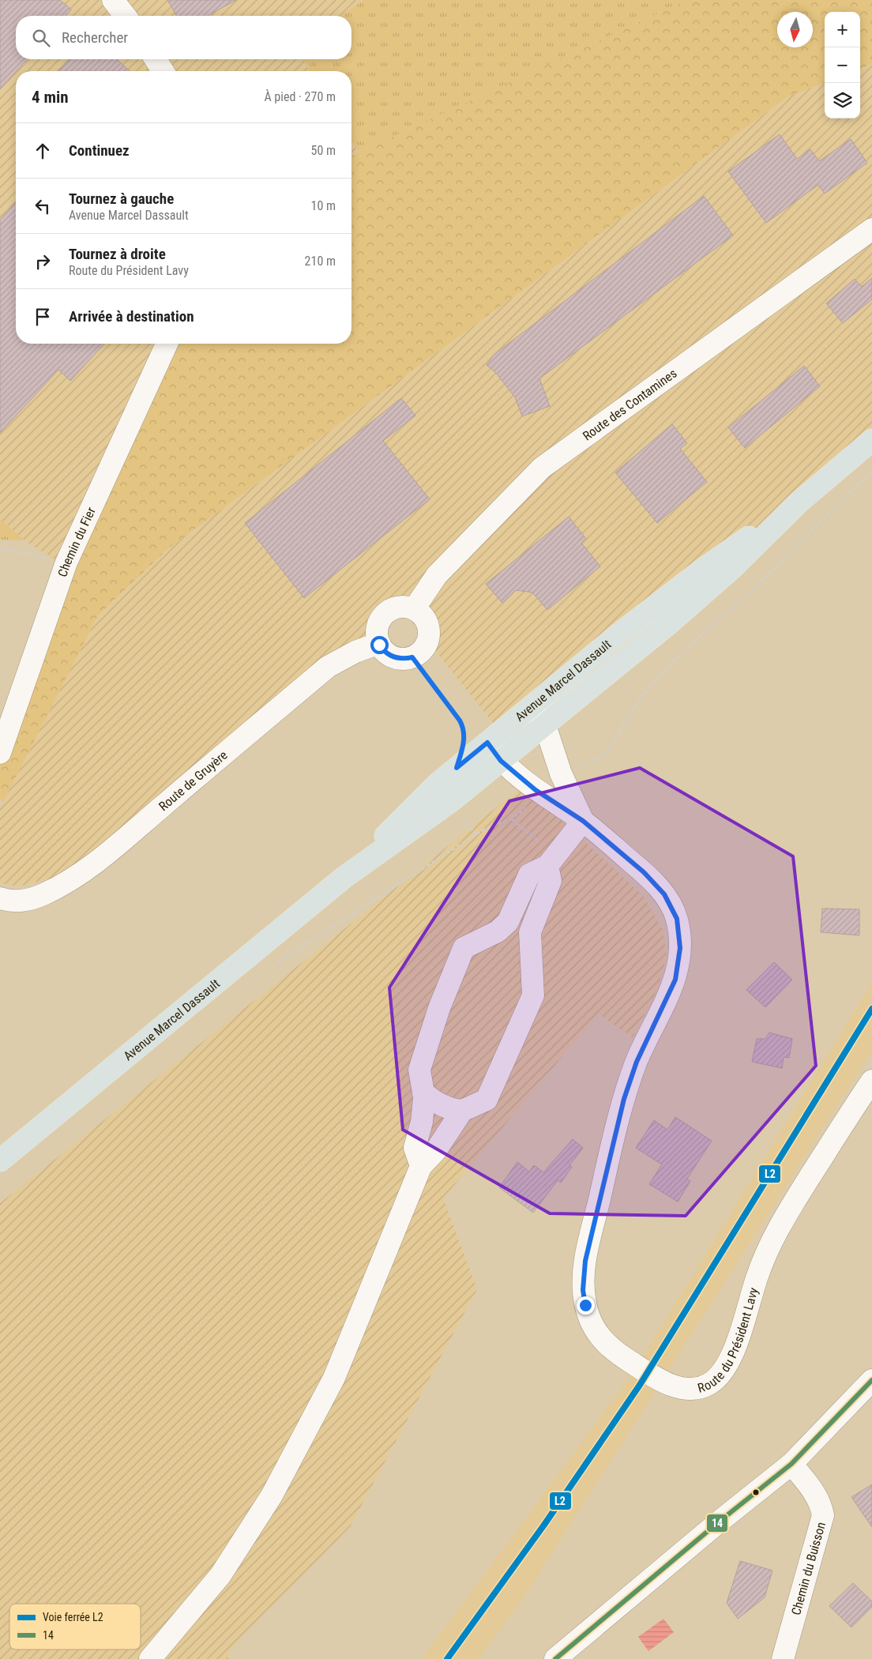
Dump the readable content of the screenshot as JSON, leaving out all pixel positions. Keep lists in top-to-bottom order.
{
  "streets": {
    "main road": ["Avenue Marcel Dassault"],
    "street": [
      "Route des Contamines",
      "Chemin du Fier",
      "Route de Gruyère",
      "Route du Président Lavy",
      "Chemin du Buisson"
    ]
  },
  "crossings": [
    ["Route des Contamines", "Route de Gruyère"],
    ["Avenue Marcel Dassault", "Route du Président Lavy"]
  ],
  "lines": ["rail line L2", "transit line 14"],
  "legend": ["Voie ferrée L2", "14"],
  "north": "bottom",
  "page": {
    "map_buttons": ["+", "−"],
    "search": "Rechercher",
    "heading": ["4 min", "À pied · 270 m"],
    "list": [
      ["Continuez", "50 m"],
      ["Tournez à gauche", "Avenue Marcel Dassault", "10 m"],
      ["Tournez à droite", "Route du Président Lavy", "210 m"],
      "Arrivée à destination"
    ]
  }
}
